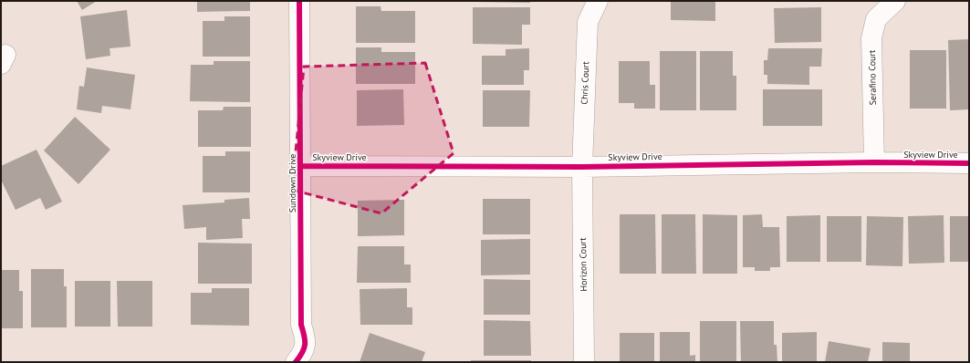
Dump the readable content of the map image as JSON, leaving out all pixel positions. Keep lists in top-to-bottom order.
{
  "streets": {
    "street": [
      "Serafino Court",
      "Chris Court",
      "Skyview Drive",
      "Sundown Drive",
      "Horizon Court"
    ]
  },
  "crossings": [
    ["Serafino Court", "Skyview Drive"],
    ["Chris Court", "Skyview Drive"],
    ["Chris Court", "Horizon Court"],
    ["Skyview Drive", "Sundown Drive"],
    ["Skyview Drive", "Horizon Court"]
  ]
}
